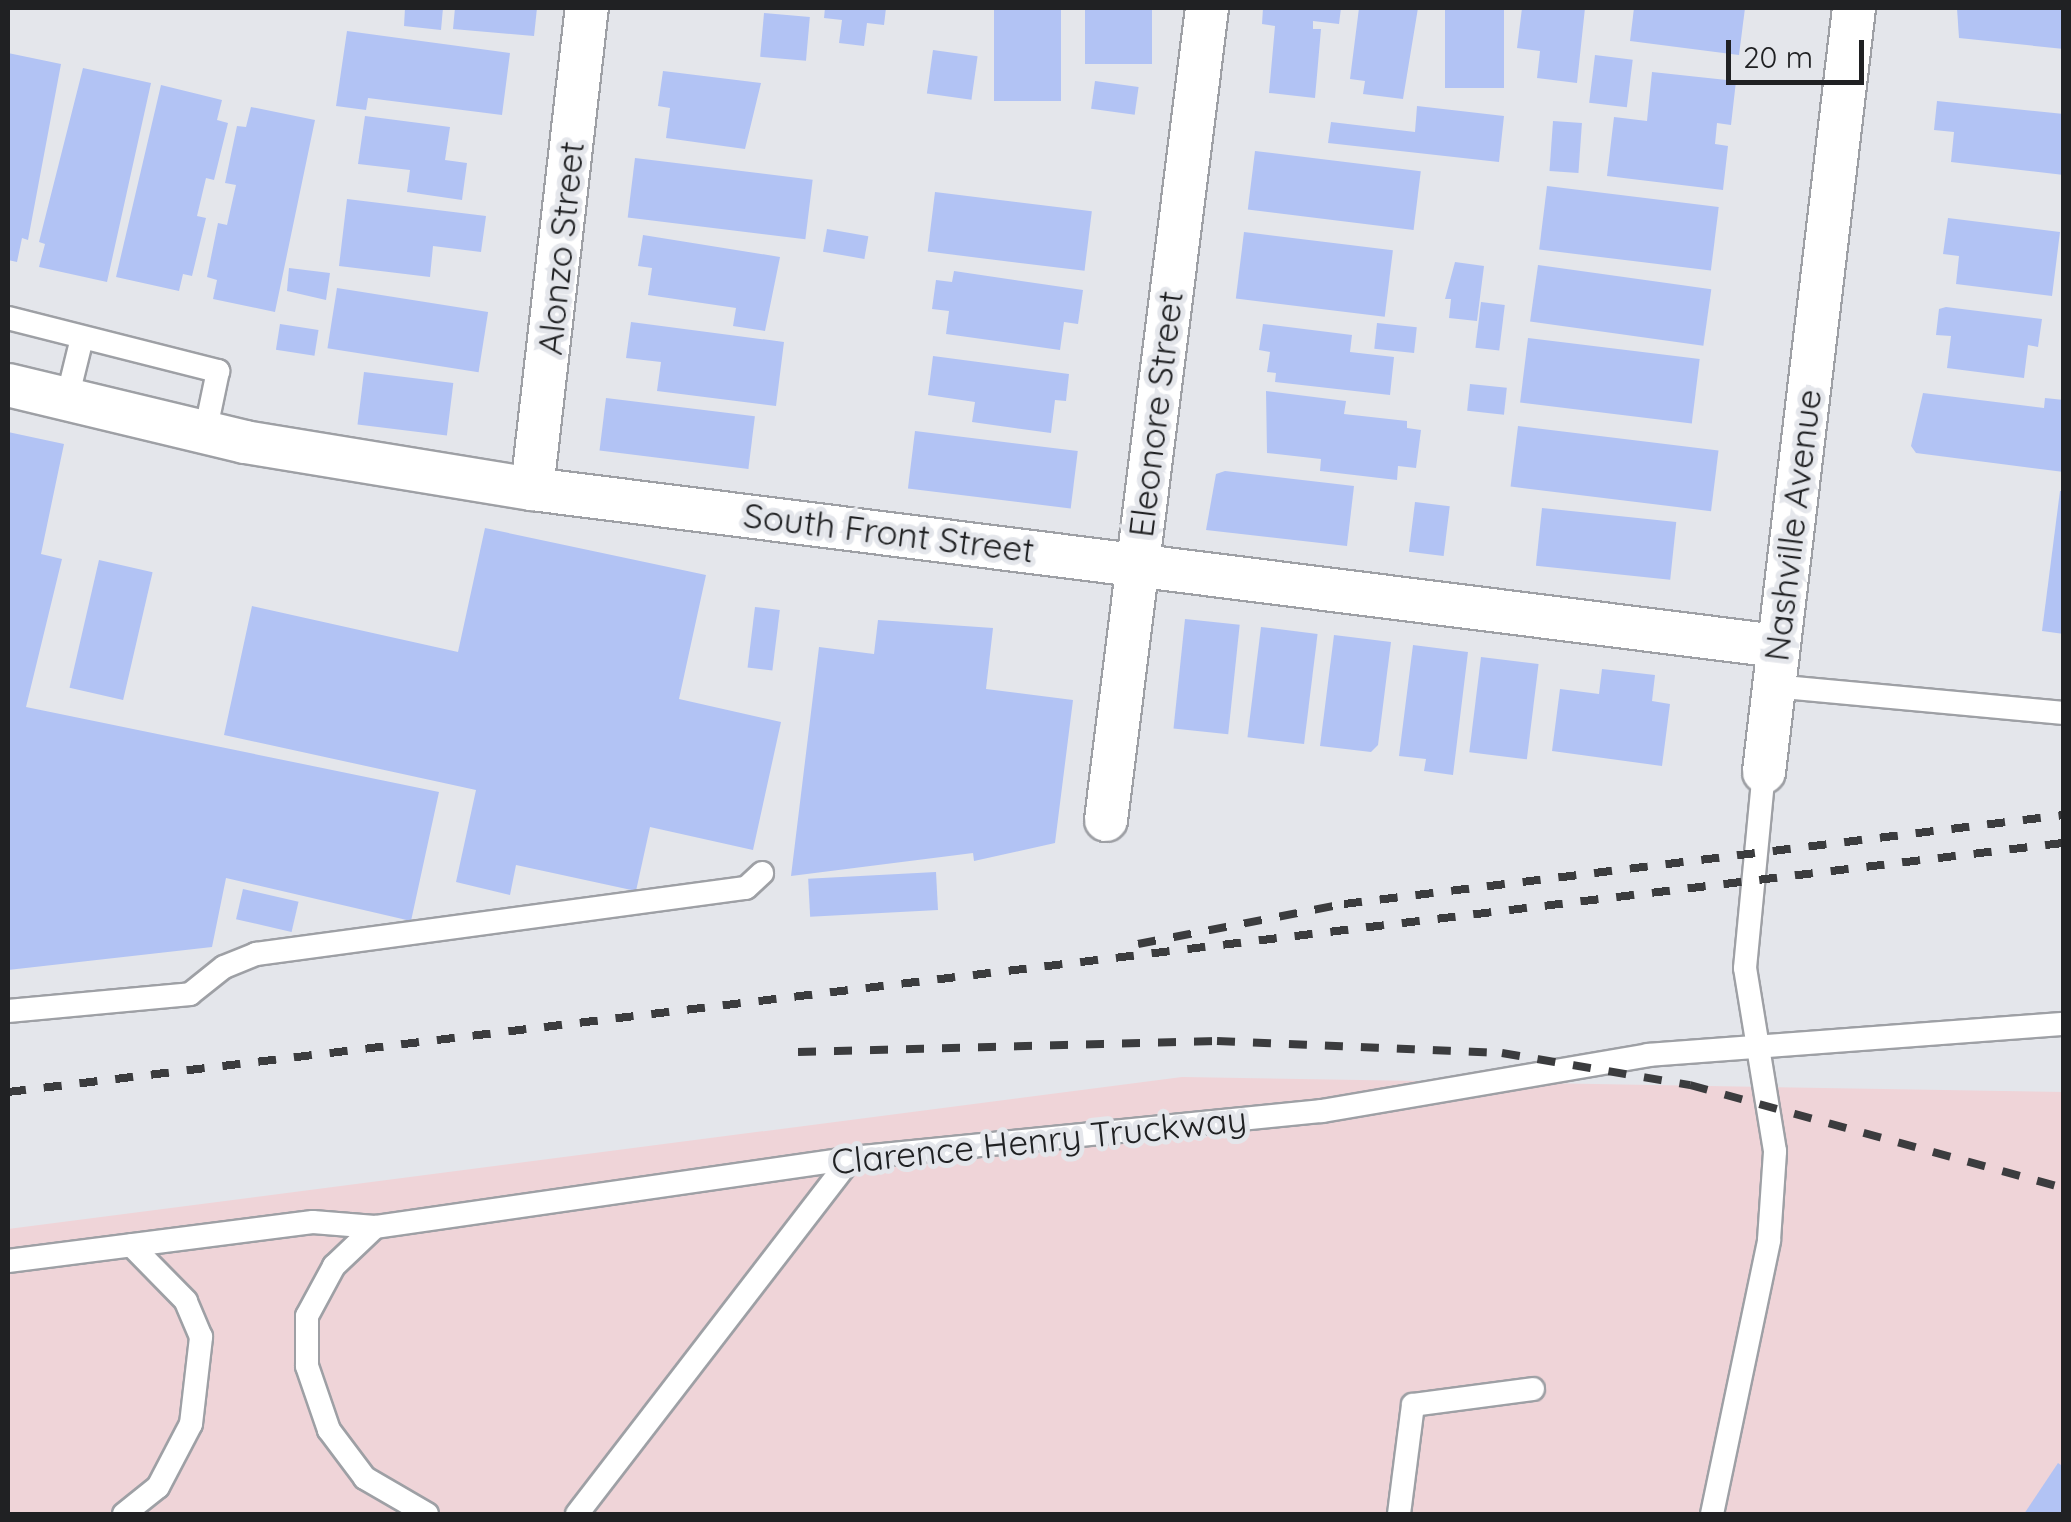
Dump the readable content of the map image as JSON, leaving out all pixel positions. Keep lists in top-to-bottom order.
{
  "streets": {
    "street": [
      "Alonzo Street",
      "Eleonore Street",
      "Nashville Avenue",
      "South Front Street"
    ],
    "lane": ["Clarence Henry Truckway"]
  },
  "crossings": [
    ["Alonzo Street", "South Front Street"],
    ["Eleonore Street", "South Front Street"],
    ["Nashville Avenue", "South Front Street"],
    ["Nashville Avenue", "Clarence Henry Truckway"]
  ],
  "scale_bar": "20 m"
}
